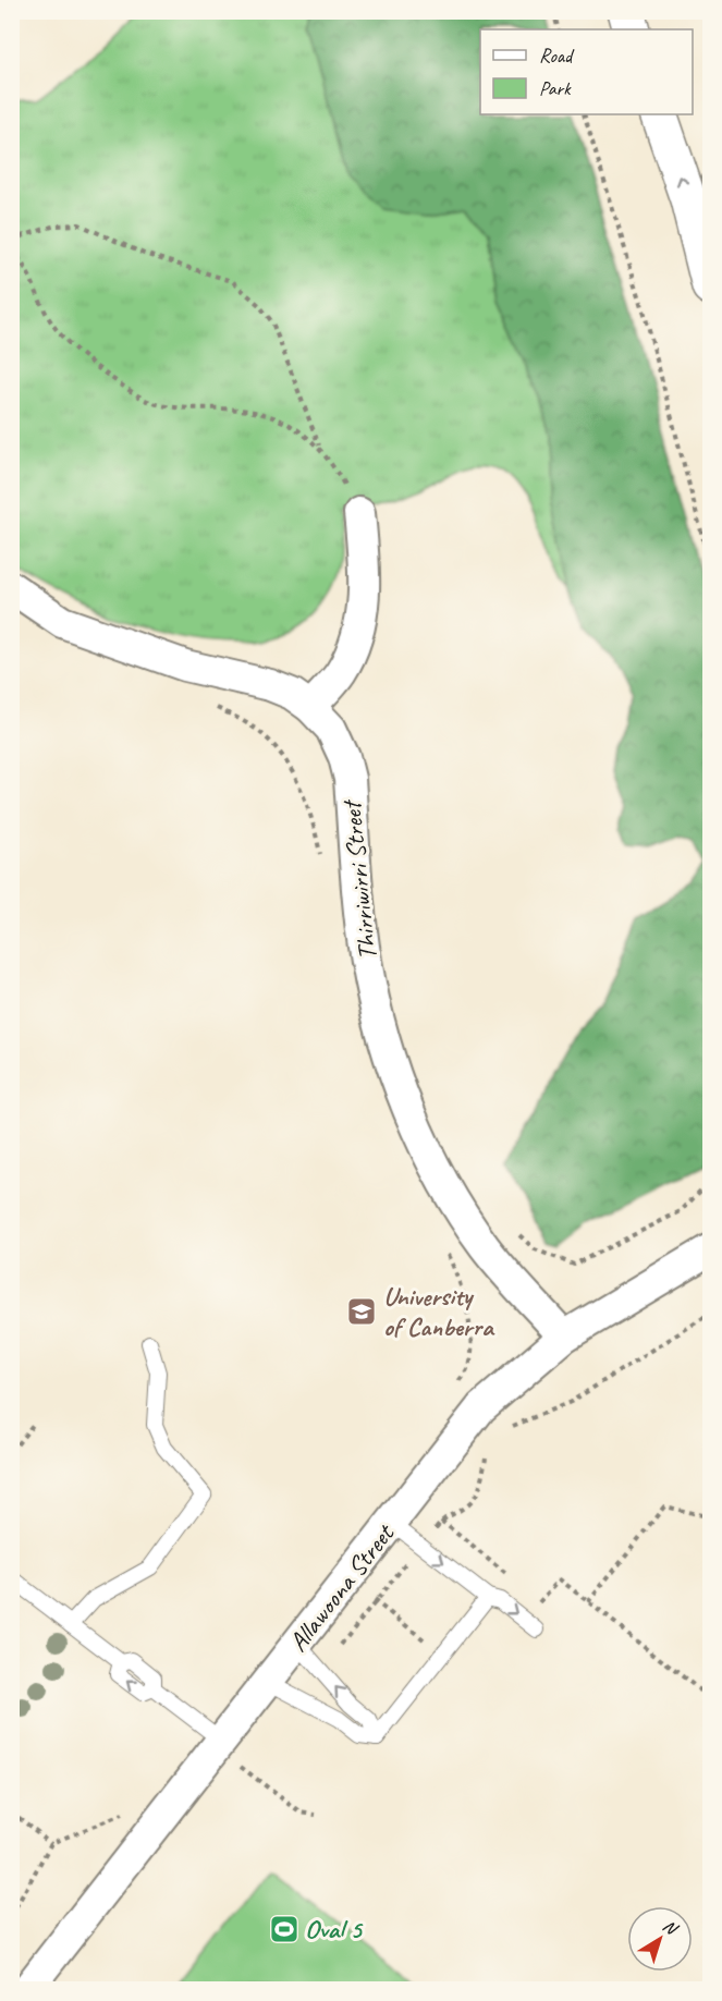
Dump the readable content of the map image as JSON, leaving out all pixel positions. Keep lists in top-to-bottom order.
{
  "streets": {
    "street": ["Thirriwirri Street", "Allawoona Street"]
  },
  "crossings": [
    ["Thirriwirri Street", "Allawoona Street"]
  ],
  "places": {
    "school or university": ["University of Canberra"],
    "sports": ["Oval 5"]
  },
  "legend": ["Road", "Park"],
  "north": "top right"
}
